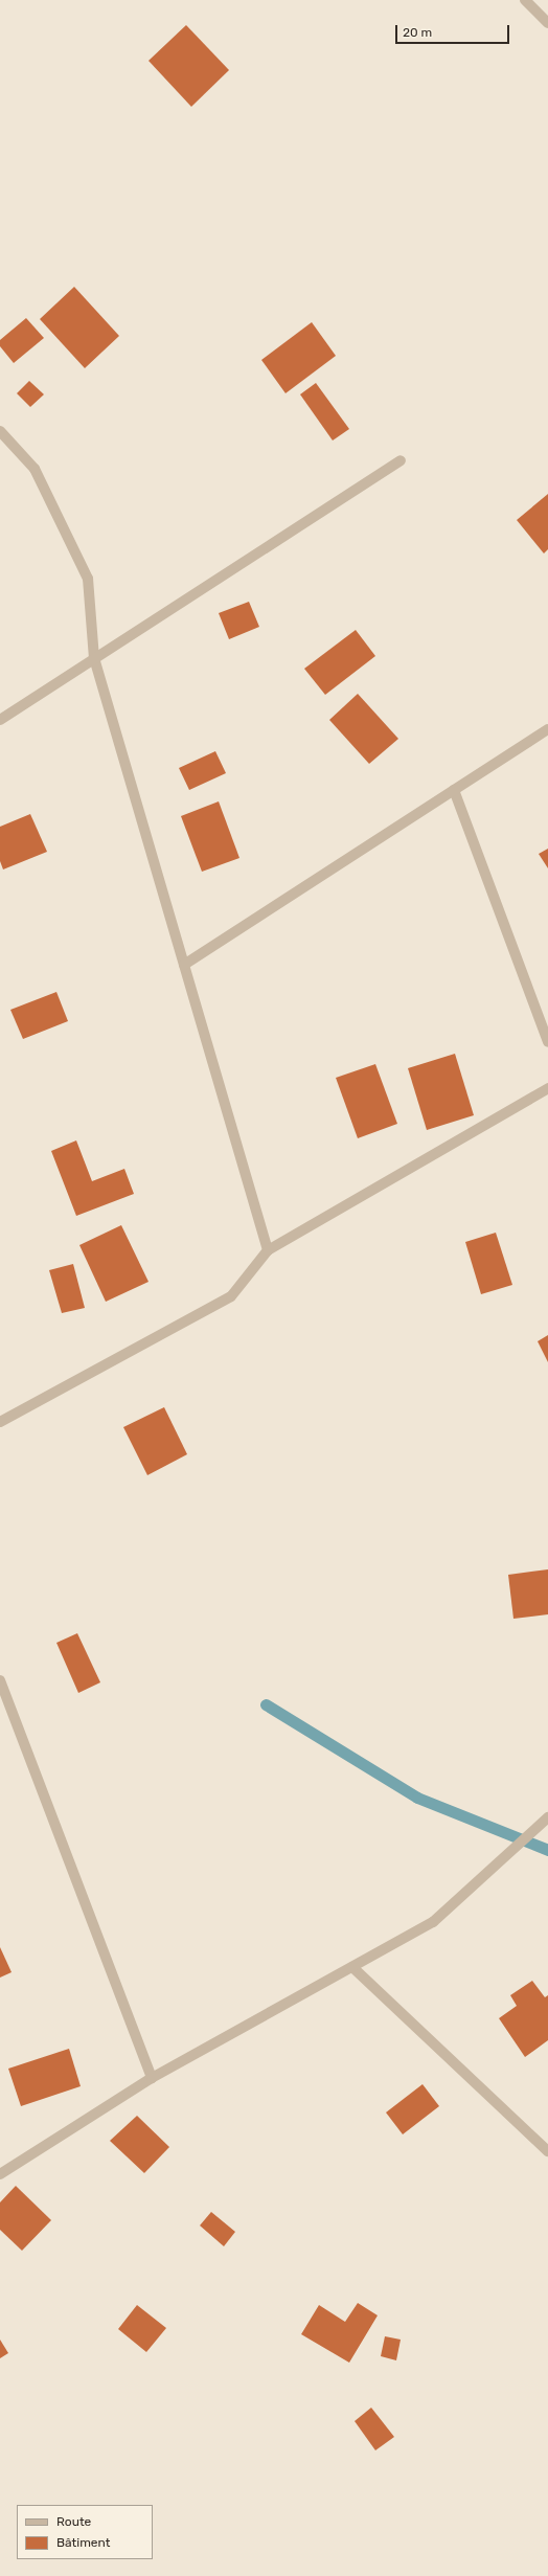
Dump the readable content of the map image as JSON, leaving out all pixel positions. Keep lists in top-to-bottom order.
{
  "legend": ["Route", "Bâtiment"],
  "scale_bar": "20 m"
}
